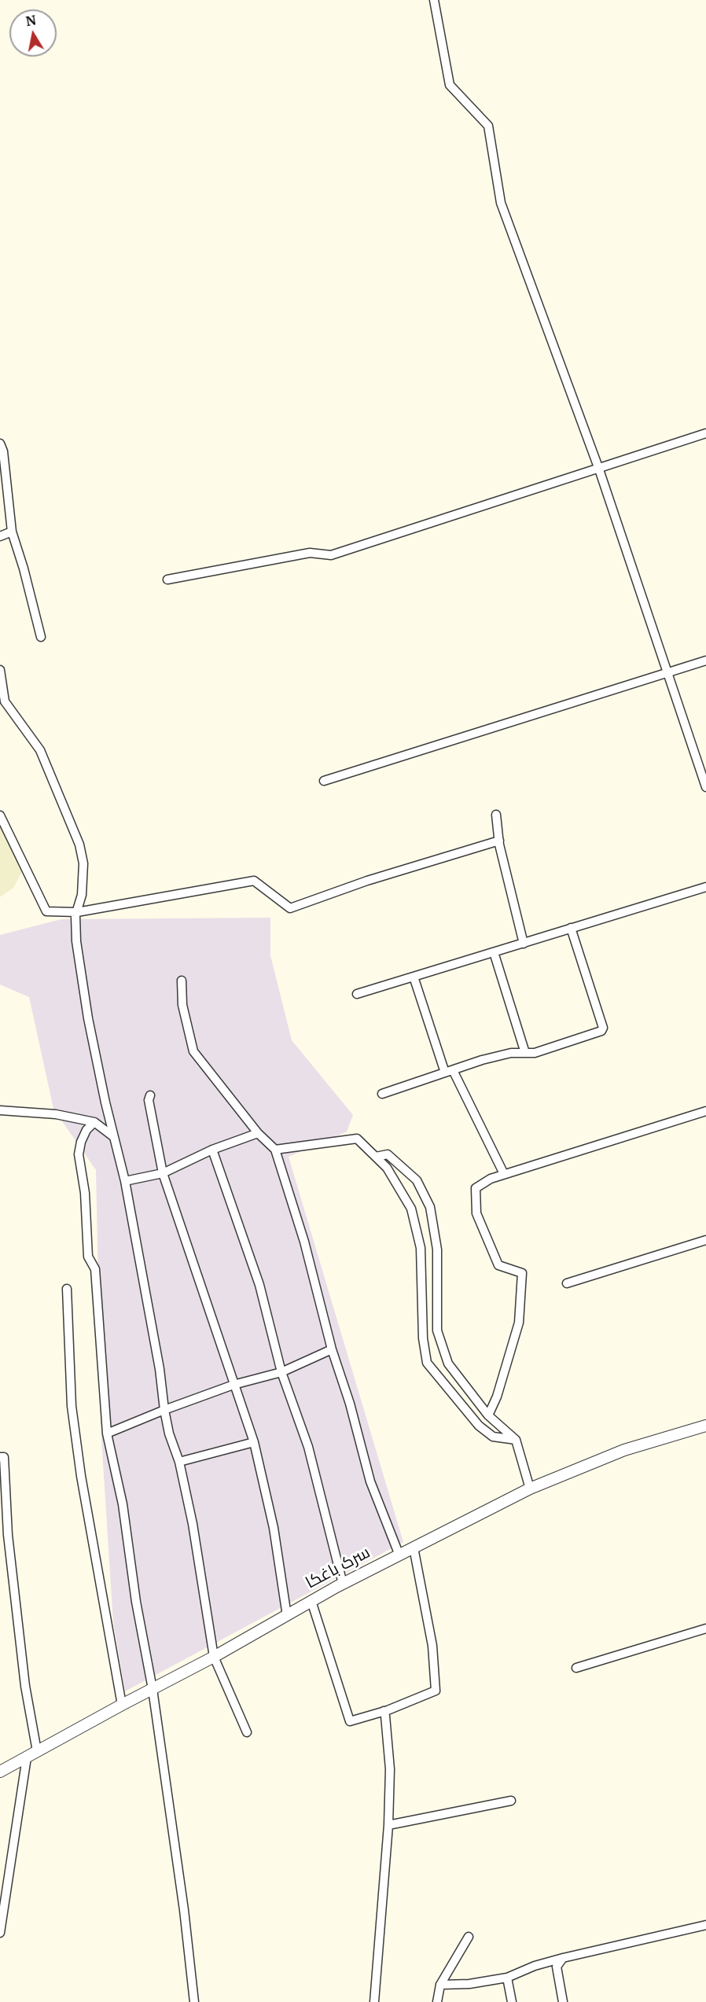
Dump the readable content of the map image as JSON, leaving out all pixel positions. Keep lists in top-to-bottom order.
{
  "streets": {
    "street": ["سرک باغکا"]
  },
  "north": "top"
}
